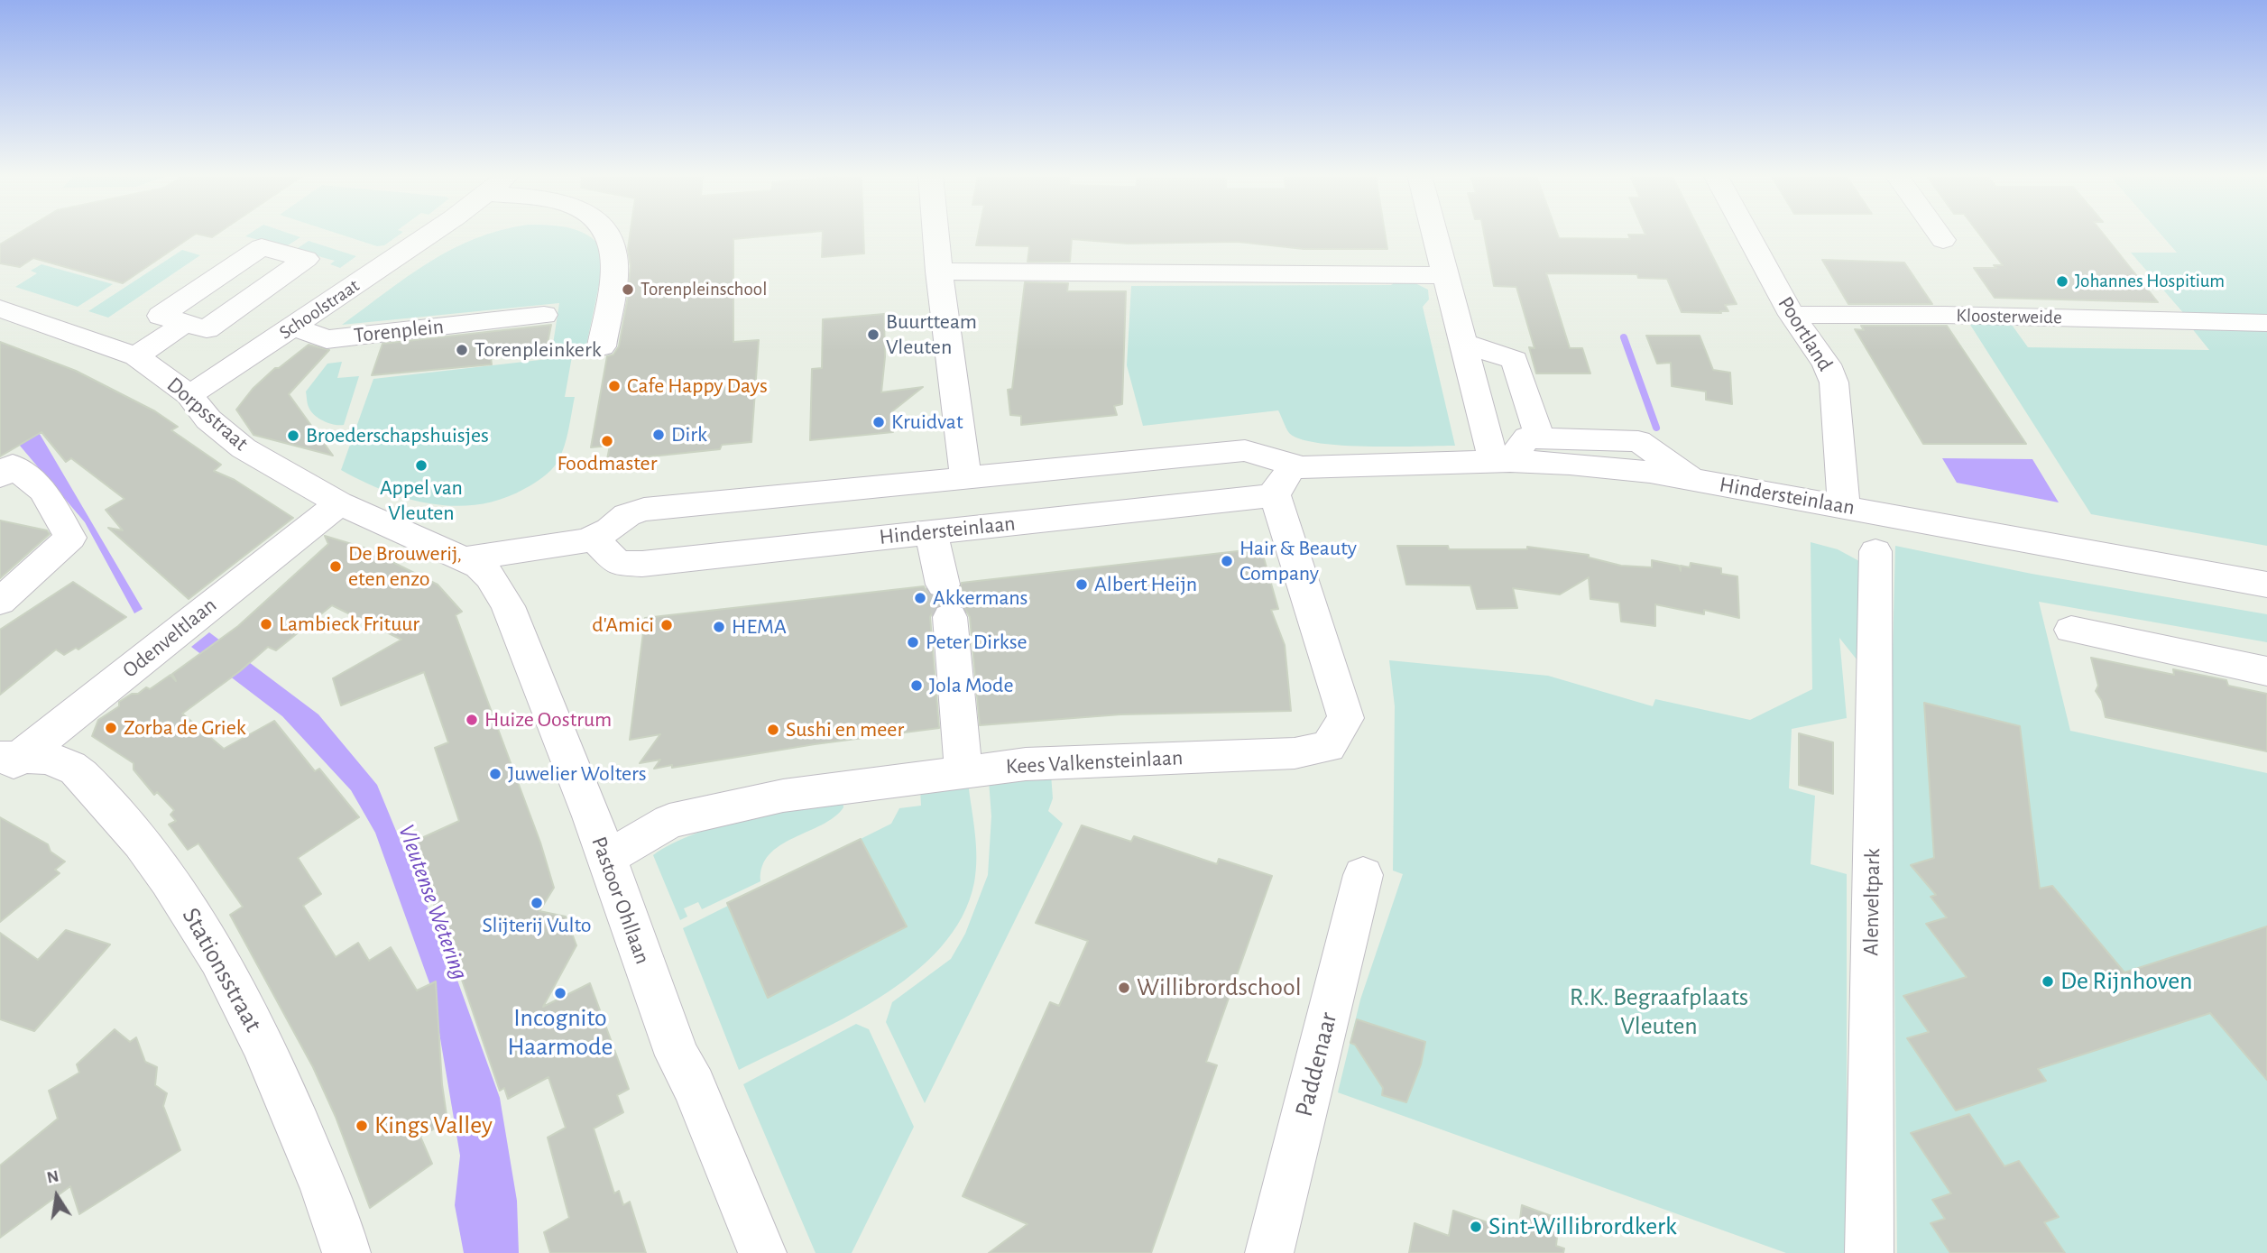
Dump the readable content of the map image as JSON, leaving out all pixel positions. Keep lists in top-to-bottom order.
{
  "streets": {
    "street": [
      "Schoolstraat",
      "Kloosterweide",
      "Torenplein",
      "Poortland",
      "Dorpsstraat",
      "Hindersteinlaan",
      "Odenveltlaan",
      "Kees Valkensteinlaan",
      "Pastoor Ohllaan",
      "Alenveltpark",
      "Stationsstraat",
      "Paddenaar"
    ]
  },
  "crossings": [
    ["Schoolstraat", "Torenplein"],
    ["Schoolstraat", "Dorpsstraat"],
    ["Kloosterweide", "Poortland"],
    ["Poortland", "Hindersteinlaan"],
    ["Dorpsstraat", "Odenveltlaan"],
    ["Hindersteinlaan", "Kees Valkensteinlaan"],
    ["Hindersteinlaan", "Pastoor Ohllaan"],
    ["Odenveltlaan", "Stationsstraat"],
    ["Kees Valkensteinlaan", "Pastoor Ohllaan"]
  ],
  "water": ["Vleutense Wetering"],
  "parks": ["R.K. Begraafplaats Vleuten"],
  "places": [
    "Johannes Hospitium",
    "Torenpleinschool",
    "Buurtteam Vleuten",
    "Torenpleinkerk",
    "Cafe Happy Days",
    "Kruidvat",
    "Dirk",
    "Broederschapshuisjes",
    "Foodmaster",
    "Appel van Vleuten",
    "Hair & Beauty Company",
    "De Brouwerij, eten enzo",
    "Albert Heijn",
    "Akkermans",
    "Lambieck Frituur",
    "d'Amici",
    "HEMA",
    "Peter Dirkse",
    "Jola Mode",
    "Huize Oostrum",
    "Zorba de Griek",
    "Sushi en meer",
    "Juwelier Wolters",
    "Slijterij Vulto",
    "De Rijnhoven",
    "Willibrordschool",
    "Incognito Haarmode",
    "Kings Valley",
    "Sint-Willibrordkerk"
  ],
  "north": "top"
}
